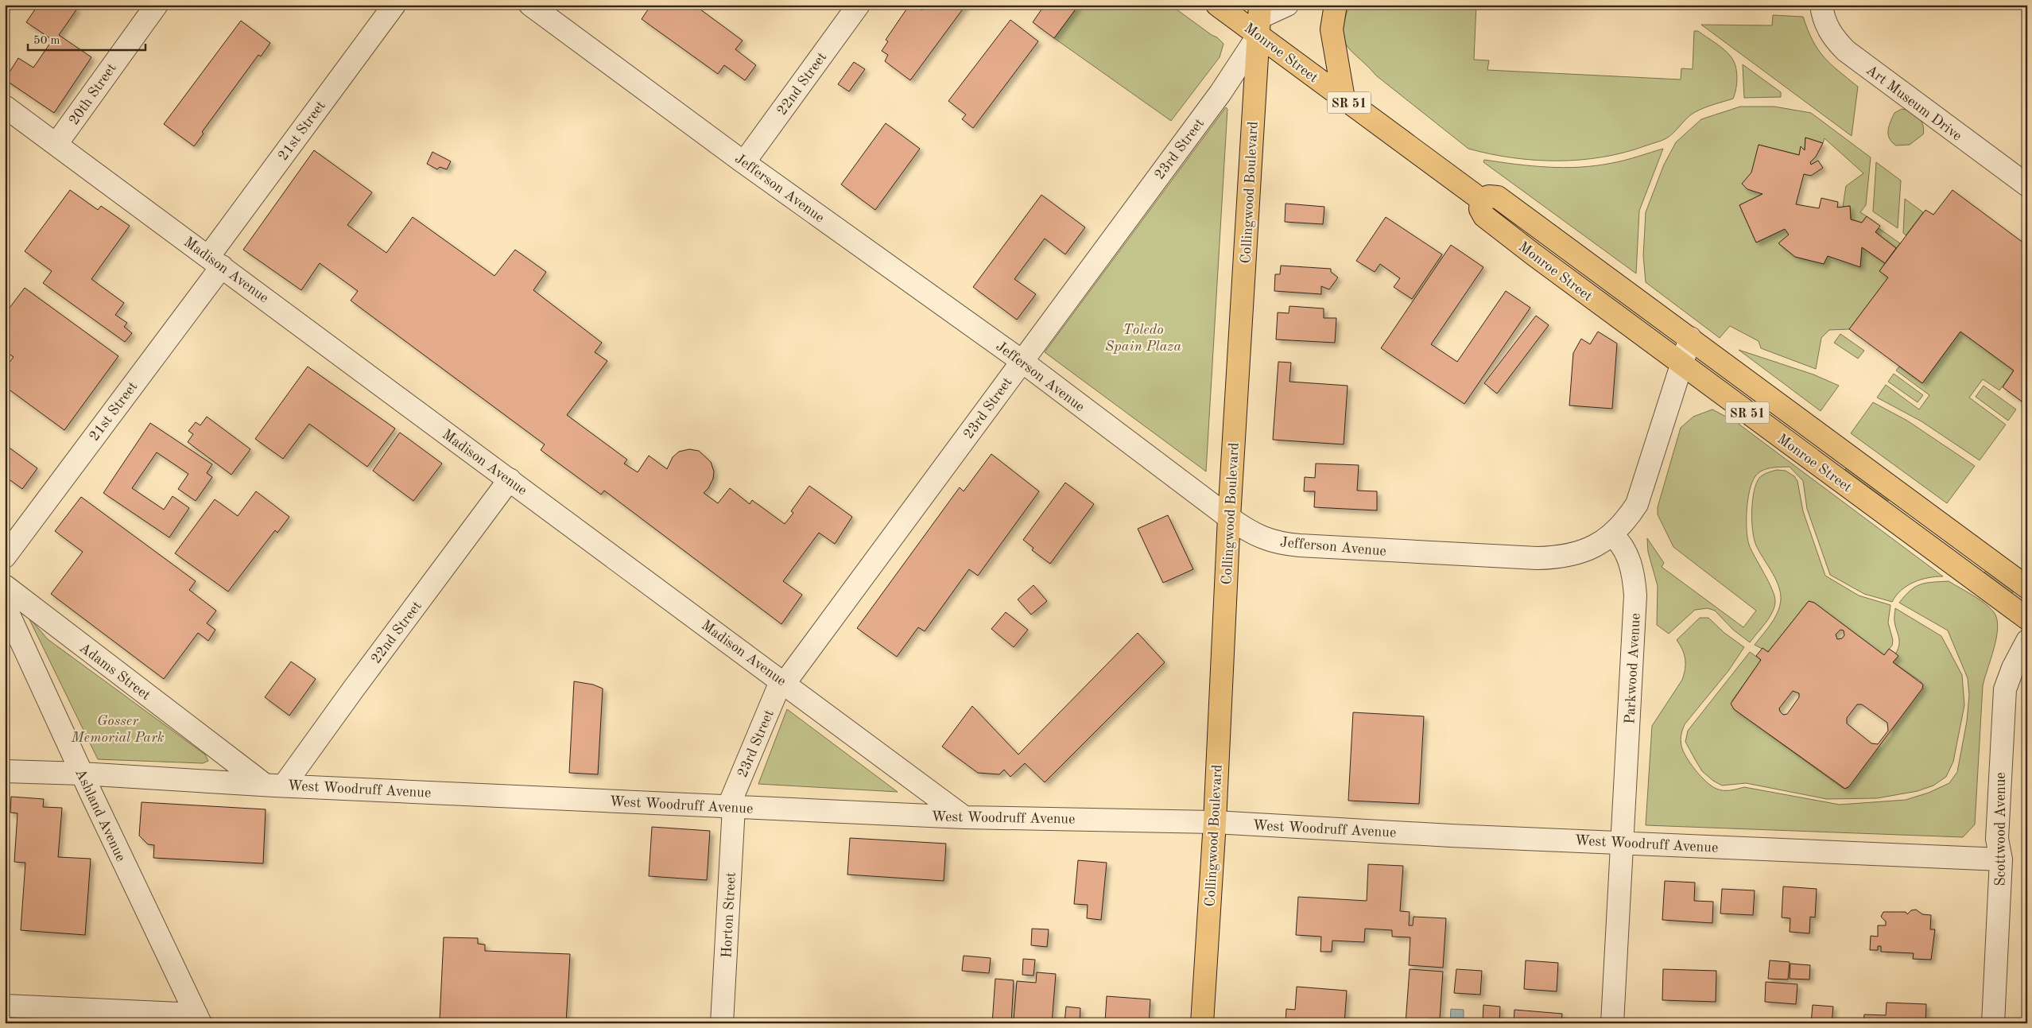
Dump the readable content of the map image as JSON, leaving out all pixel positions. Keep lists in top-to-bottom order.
{
  "streets": {
    "main road": ["Monroe Street", "SR 51", "Collingwood Boulevard"],
    "street": [
      "22nd Street",
      "20th Street",
      "Art Museum Drive",
      "21st Street",
      "23rd Street",
      "Jefferson Avenue",
      "Madison Avenue",
      "Parkwood Avenue",
      "Adams Street",
      "West Woodruff Avenue",
      "Ashland Avenue",
      "Scottwood Avenue",
      "Horton Street"
    ]
  },
  "crossings": [
    ["Monroe Street", "23rd Street"],
    ["Monroe Street", "Collingwood Boulevard"],
    ["22nd Street", "Jefferson Avenue"],
    ["22nd Street", "Madison Avenue"],
    ["22nd Street", "Adams Street"],
    ["22nd Street", "West Woodruff Avenue"],
    ["20th Street", "Madison Avenue"],
    ["21st Street", "Madison Avenue"],
    ["23rd Street", "Jefferson Avenue"],
    ["23rd Street", "Collingwood Boulevard"],
    ["23rd Street", "Madison Avenue"],
    ["23rd Street", "West Woodruff Avenue"],
    ["23rd Street", "Horton Street"],
    ["Jefferson Avenue", "Collingwood Boulevard"],
    ["Jefferson Avenue", "Parkwood Avenue"],
    ["Collingwood Boulevard", "West Woodruff Avenue"],
    ["Madison Avenue", "West Woodruff Avenue"],
    ["Parkwood Avenue", "West Woodruff Avenue"],
    ["Adams Street", "West Woodruff Avenue"],
    ["West Woodruff Avenue", "Ashland Avenue"],
    ["West Woodruff Avenue", "Scottwood Avenue"],
    ["West Woodruff Avenue", "Horton Street"]
  ],
  "parks": ["Toledo Spain Plaza", "Gosser Memorial Park"],
  "scale_bar": "50 m"
}
